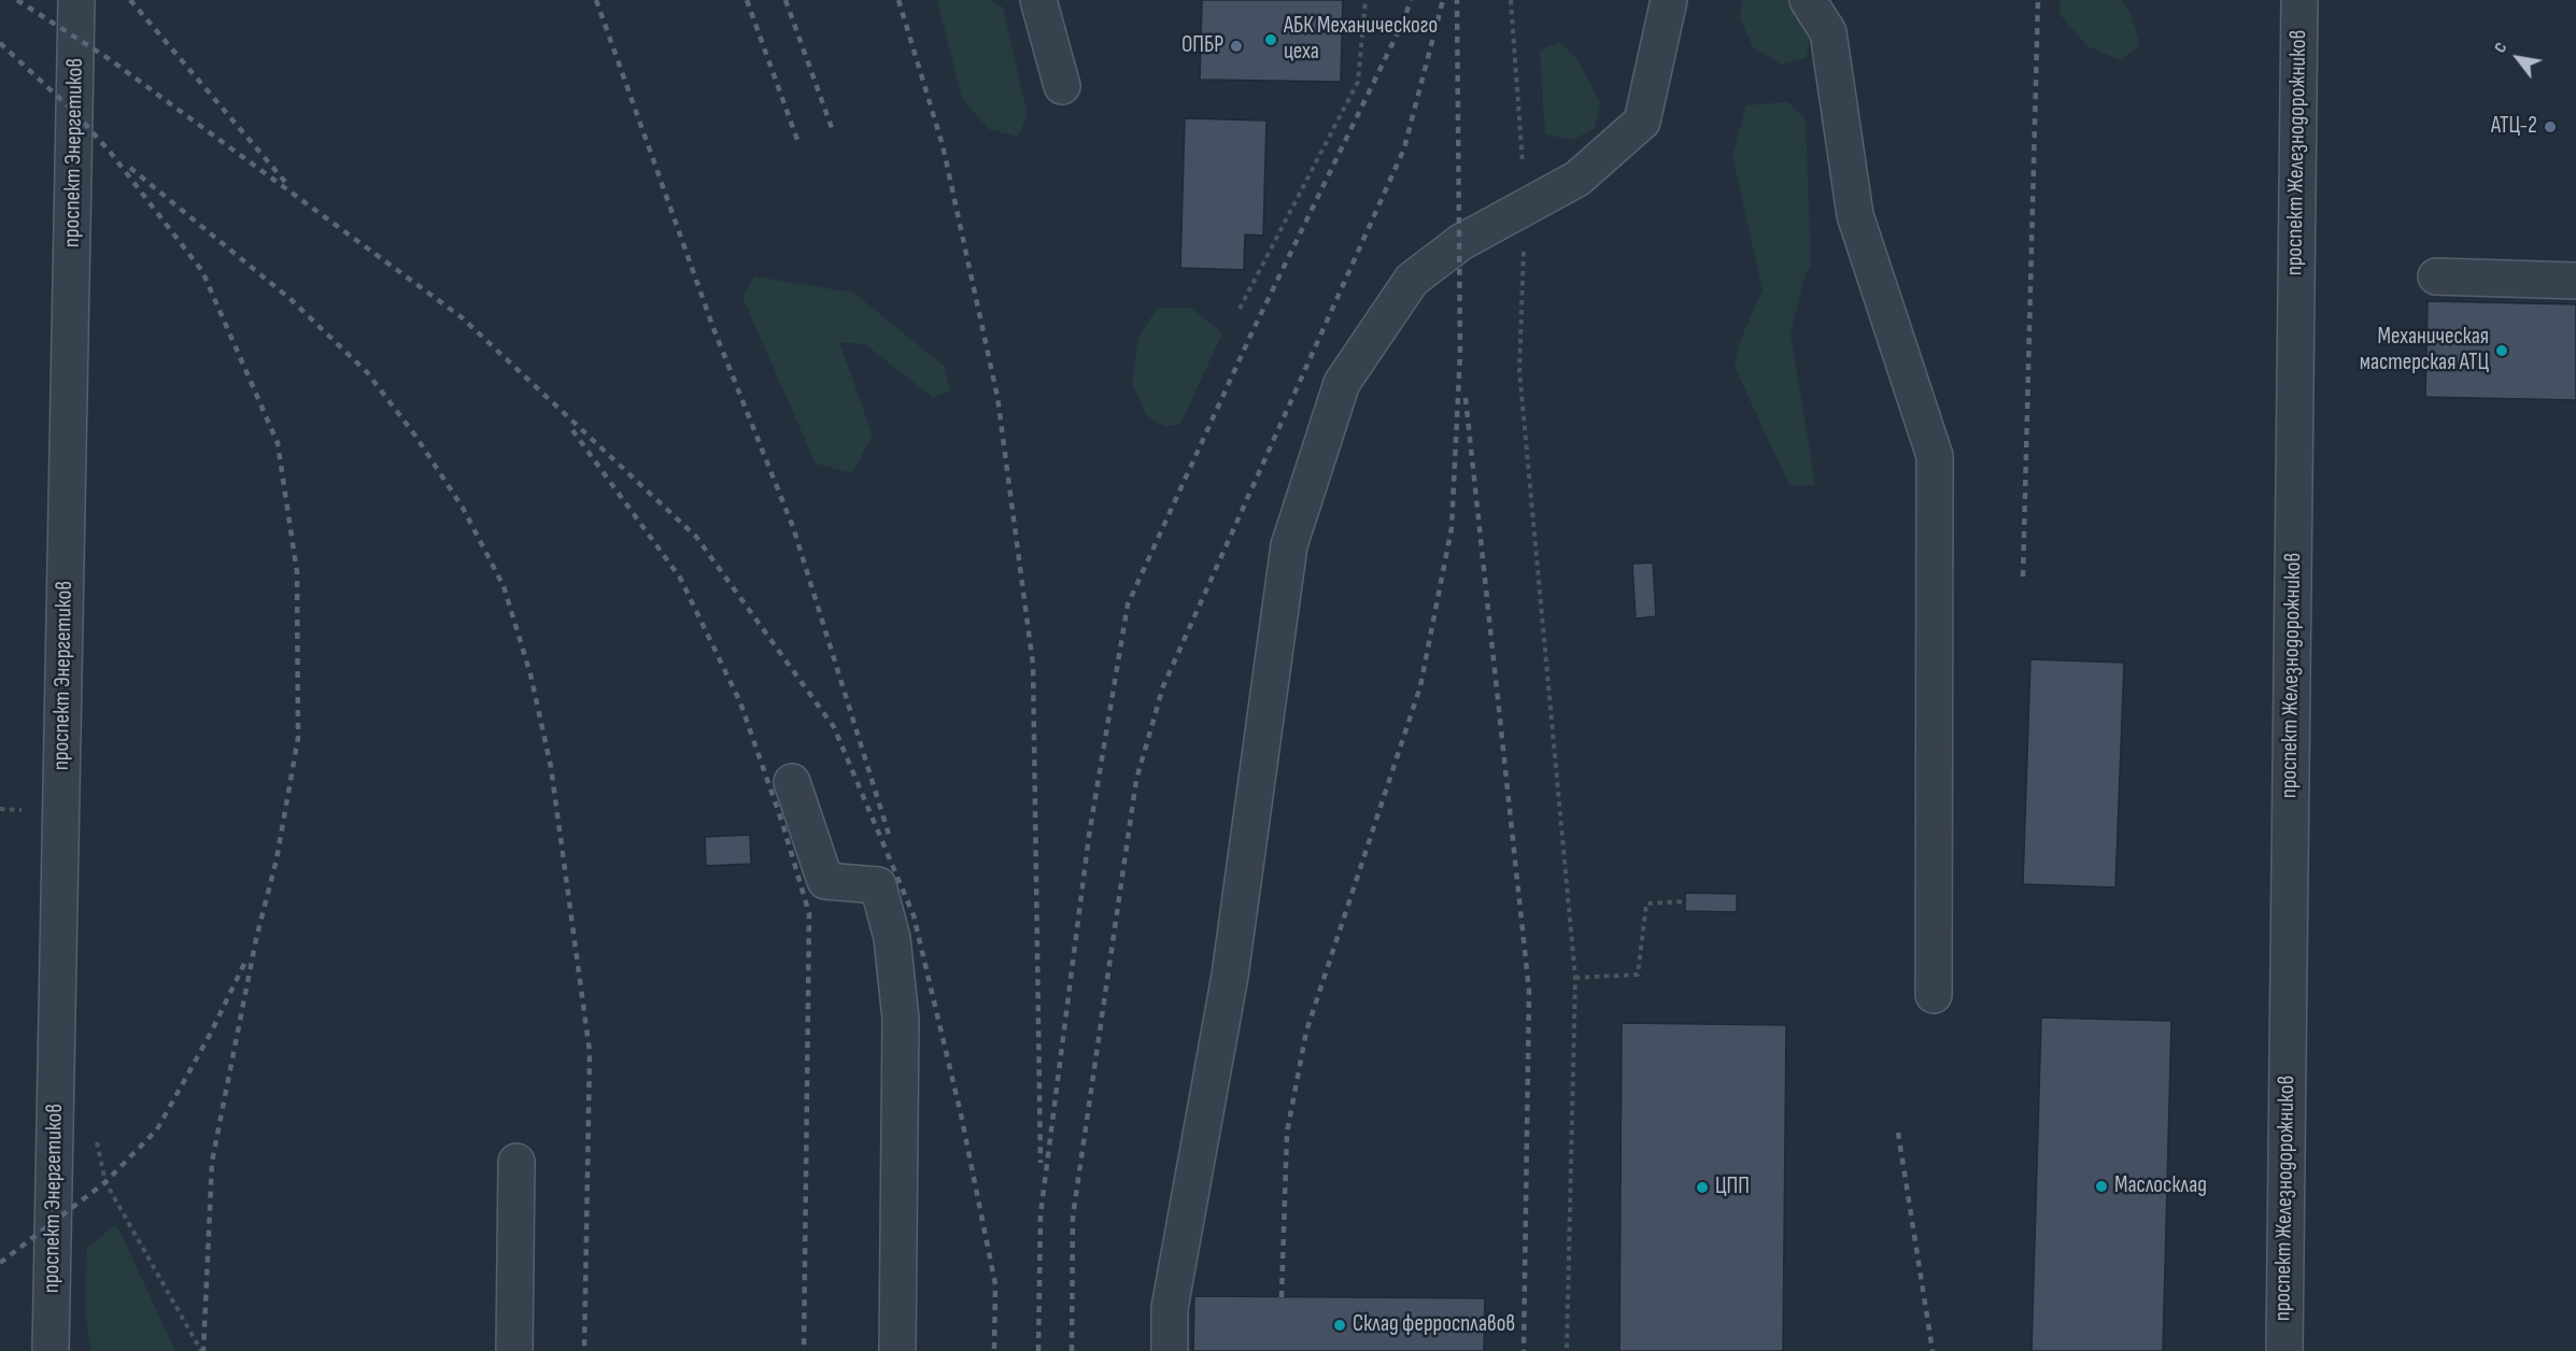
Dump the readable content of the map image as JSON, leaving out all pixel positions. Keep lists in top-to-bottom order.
{
  "streets": {
    "street": ["проспект Энергетиков", "проспект Железнодорожников"]
  },
  "places": [
    "АБК Механического цеха",
    "ОПБР",
    "АТЦ-2",
    "Механическая мастерская АТЦ",
    "Маслосклад",
    "ЦПП",
    "Склад ферросплавов"
  ],
  "north": "top left"
}
